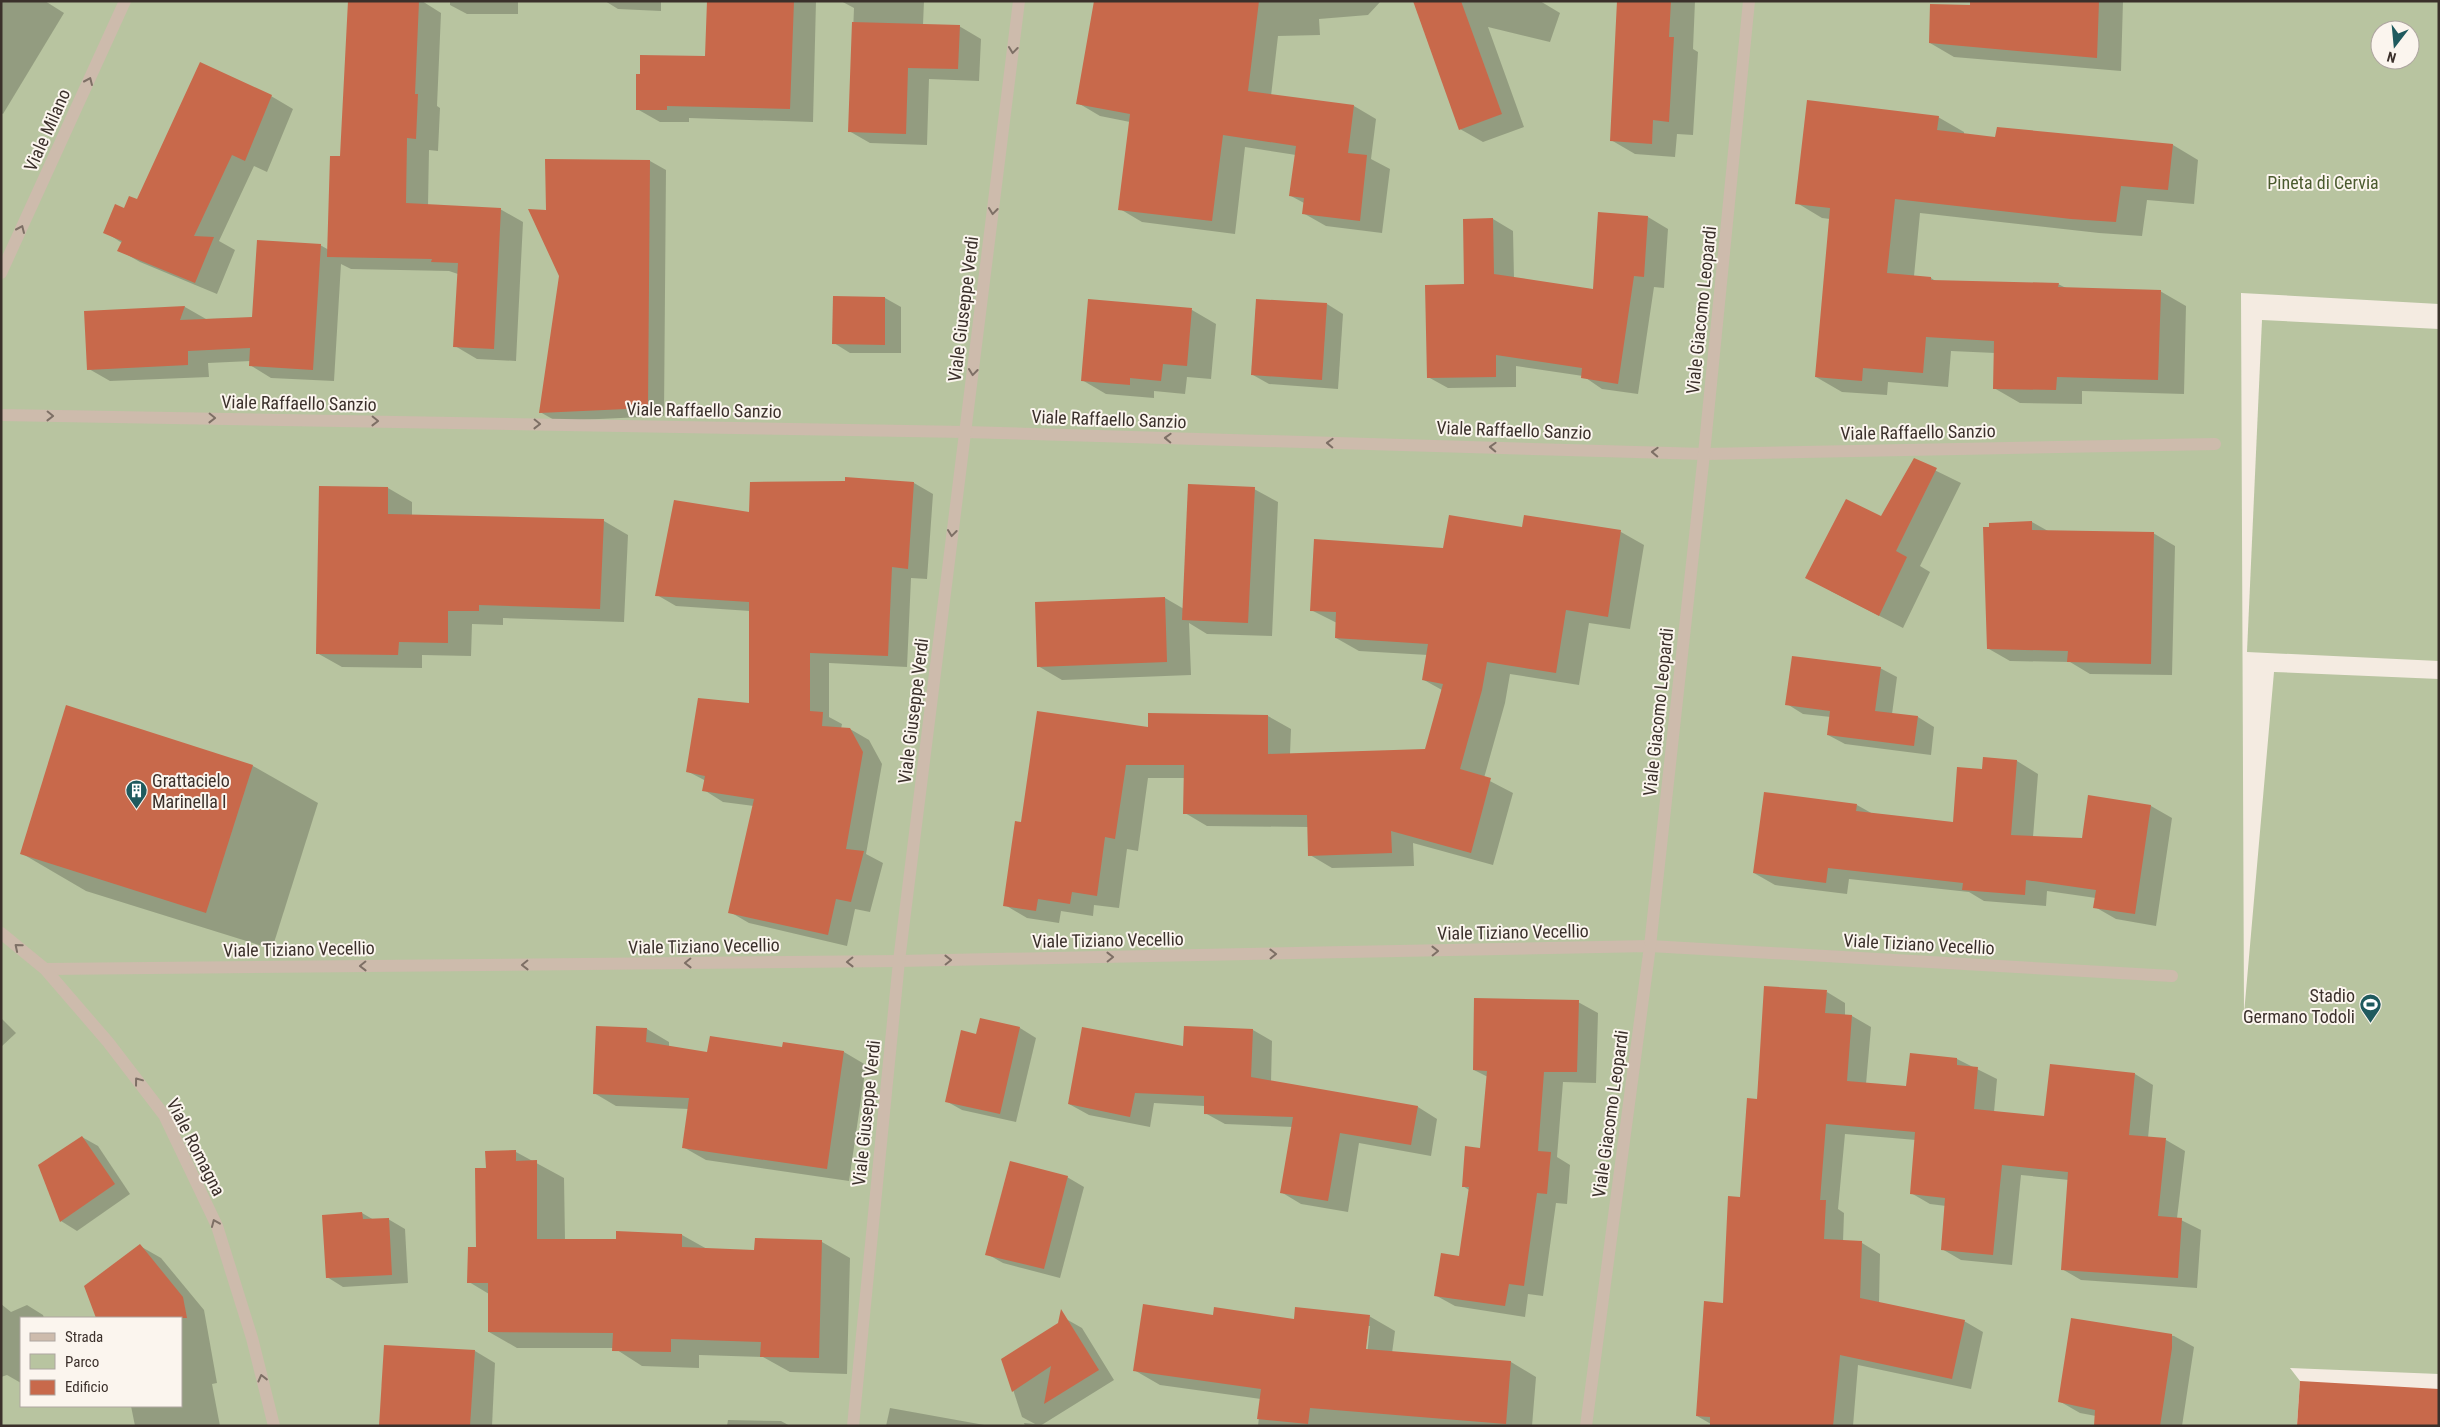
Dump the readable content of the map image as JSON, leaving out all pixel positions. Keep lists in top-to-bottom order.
{
  "streets": {
    "street": [
      "Viale Milano",
      "Viale Giuseppe Verdi",
      "Viale Giacomo Leopardi",
      "Viale Raffaello Sanzio",
      "Viale Tiziano Vecellio",
      "Viale Romagna"
    ]
  },
  "crossings": [
    ["Viale Giuseppe Verdi", "Viale Raffaello Sanzio"],
    ["Viale Giuseppe Verdi", "Viale Tiziano Vecellio"],
    ["Viale Giacomo Leopardi", "Viale Raffaello Sanzio"],
    ["Viale Giacomo Leopardi", "Viale Tiziano Vecellio"],
    ["Viale Tiziano Vecellio", "Viale Romagna"]
  ],
  "one_way": ["Viale Milano", "Viale Giuseppe Verdi", "Viale Romagna"],
  "parks": ["Pineta di Cervia"],
  "places": {
    "building": ["Grattacielo Marinella I"],
    "sports": ["Stadio Germano Todoli"]
  },
  "legend": ["Strada", "Parco", "Edificio"],
  "north": "bottom"
}
